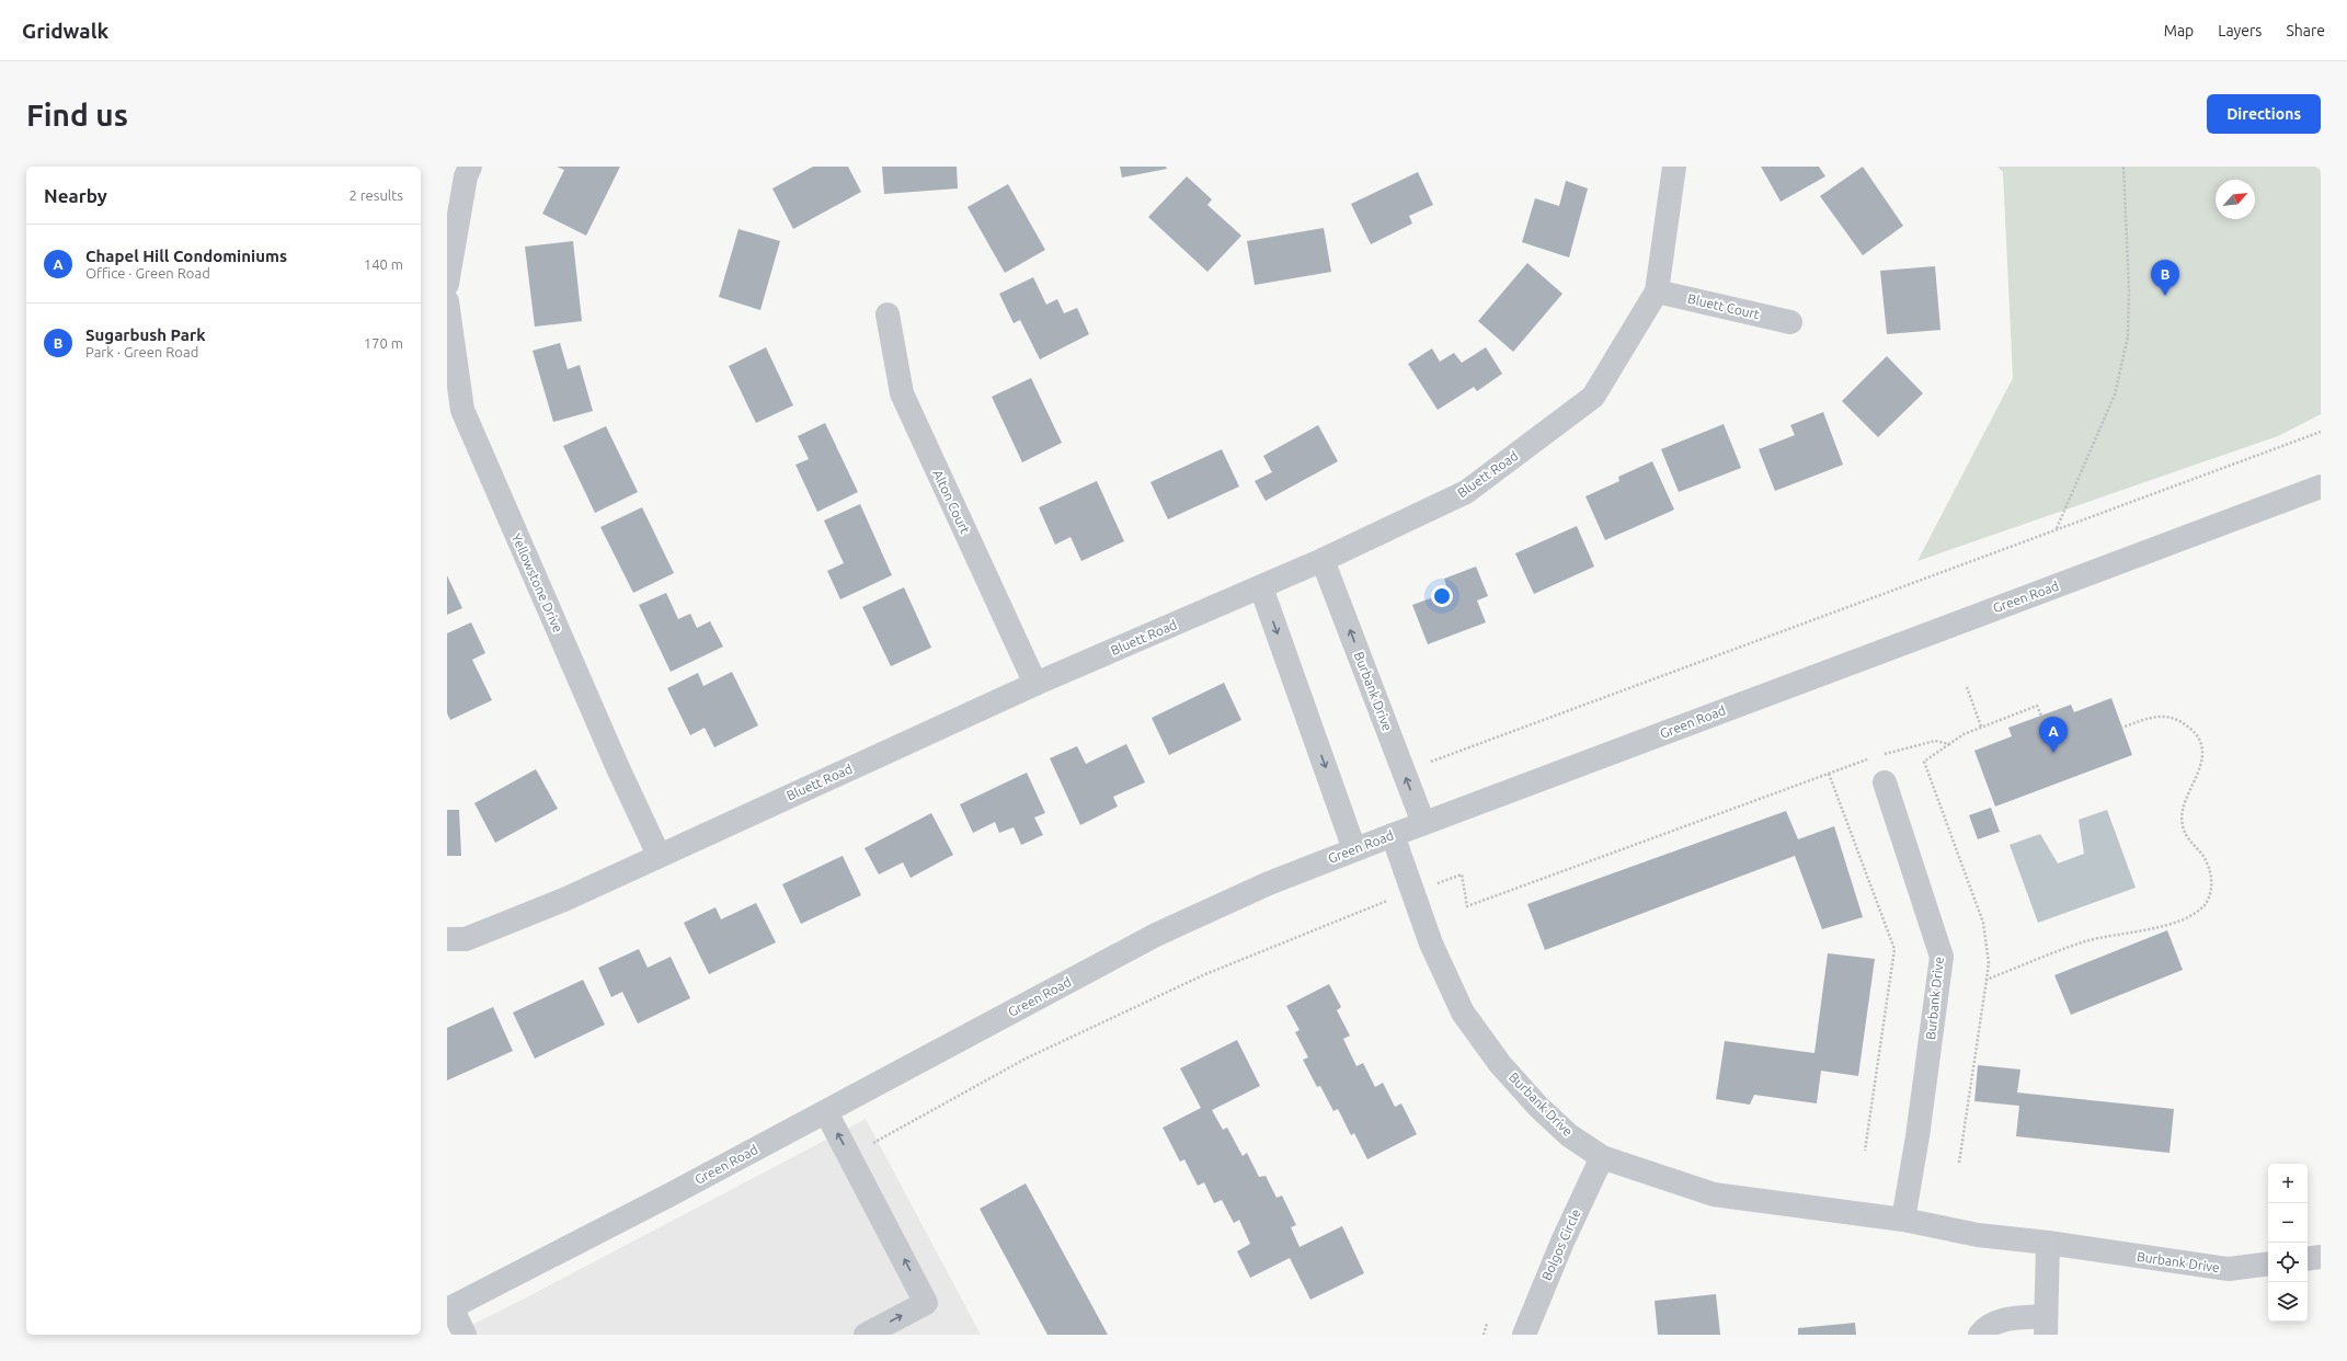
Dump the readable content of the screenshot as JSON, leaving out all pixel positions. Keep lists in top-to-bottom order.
{
  "streets": {
    "street": [
      "Bluett Court",
      "Bluett Road",
      "Alton Court",
      "Yellowstone Drive",
      "Green Road",
      "Burbank Drive",
      "Bolgos Circle"
    ]
  },
  "crossings": [
    ["Bluett Court", "Bluett Road"],
    ["Bluett Road", "Alton Court"],
    ["Bluett Road", "Yellowstone Drive"],
    ["Bluett Road", "Burbank Drive"],
    ["Green Road", "Burbank Drive"],
    ["Burbank Drive", "Bolgos Circle"]
  ],
  "north": "top right",
  "page": {
    "header": "Gridwalk",
    "nav": ["Map", "Layers", "Share"],
    "buttons": "Directions",
    "title": "Find us",
    "heading": ["Nearby", "2 results"],
    "list": [
      {
        "mark": "A",
        "name": "Chapel Hill Condominiums",
        "note": "Office · Green Road",
        "value": "140 m"
      },
      {
        "mark": "B",
        "name": "Sugarbush Park",
        "note": "Park · Green Road",
        "value": "170 m"
      }
    ],
    "pins": ["B", "A"],
    "map_buttons": ["+", "−"]
  }
}
